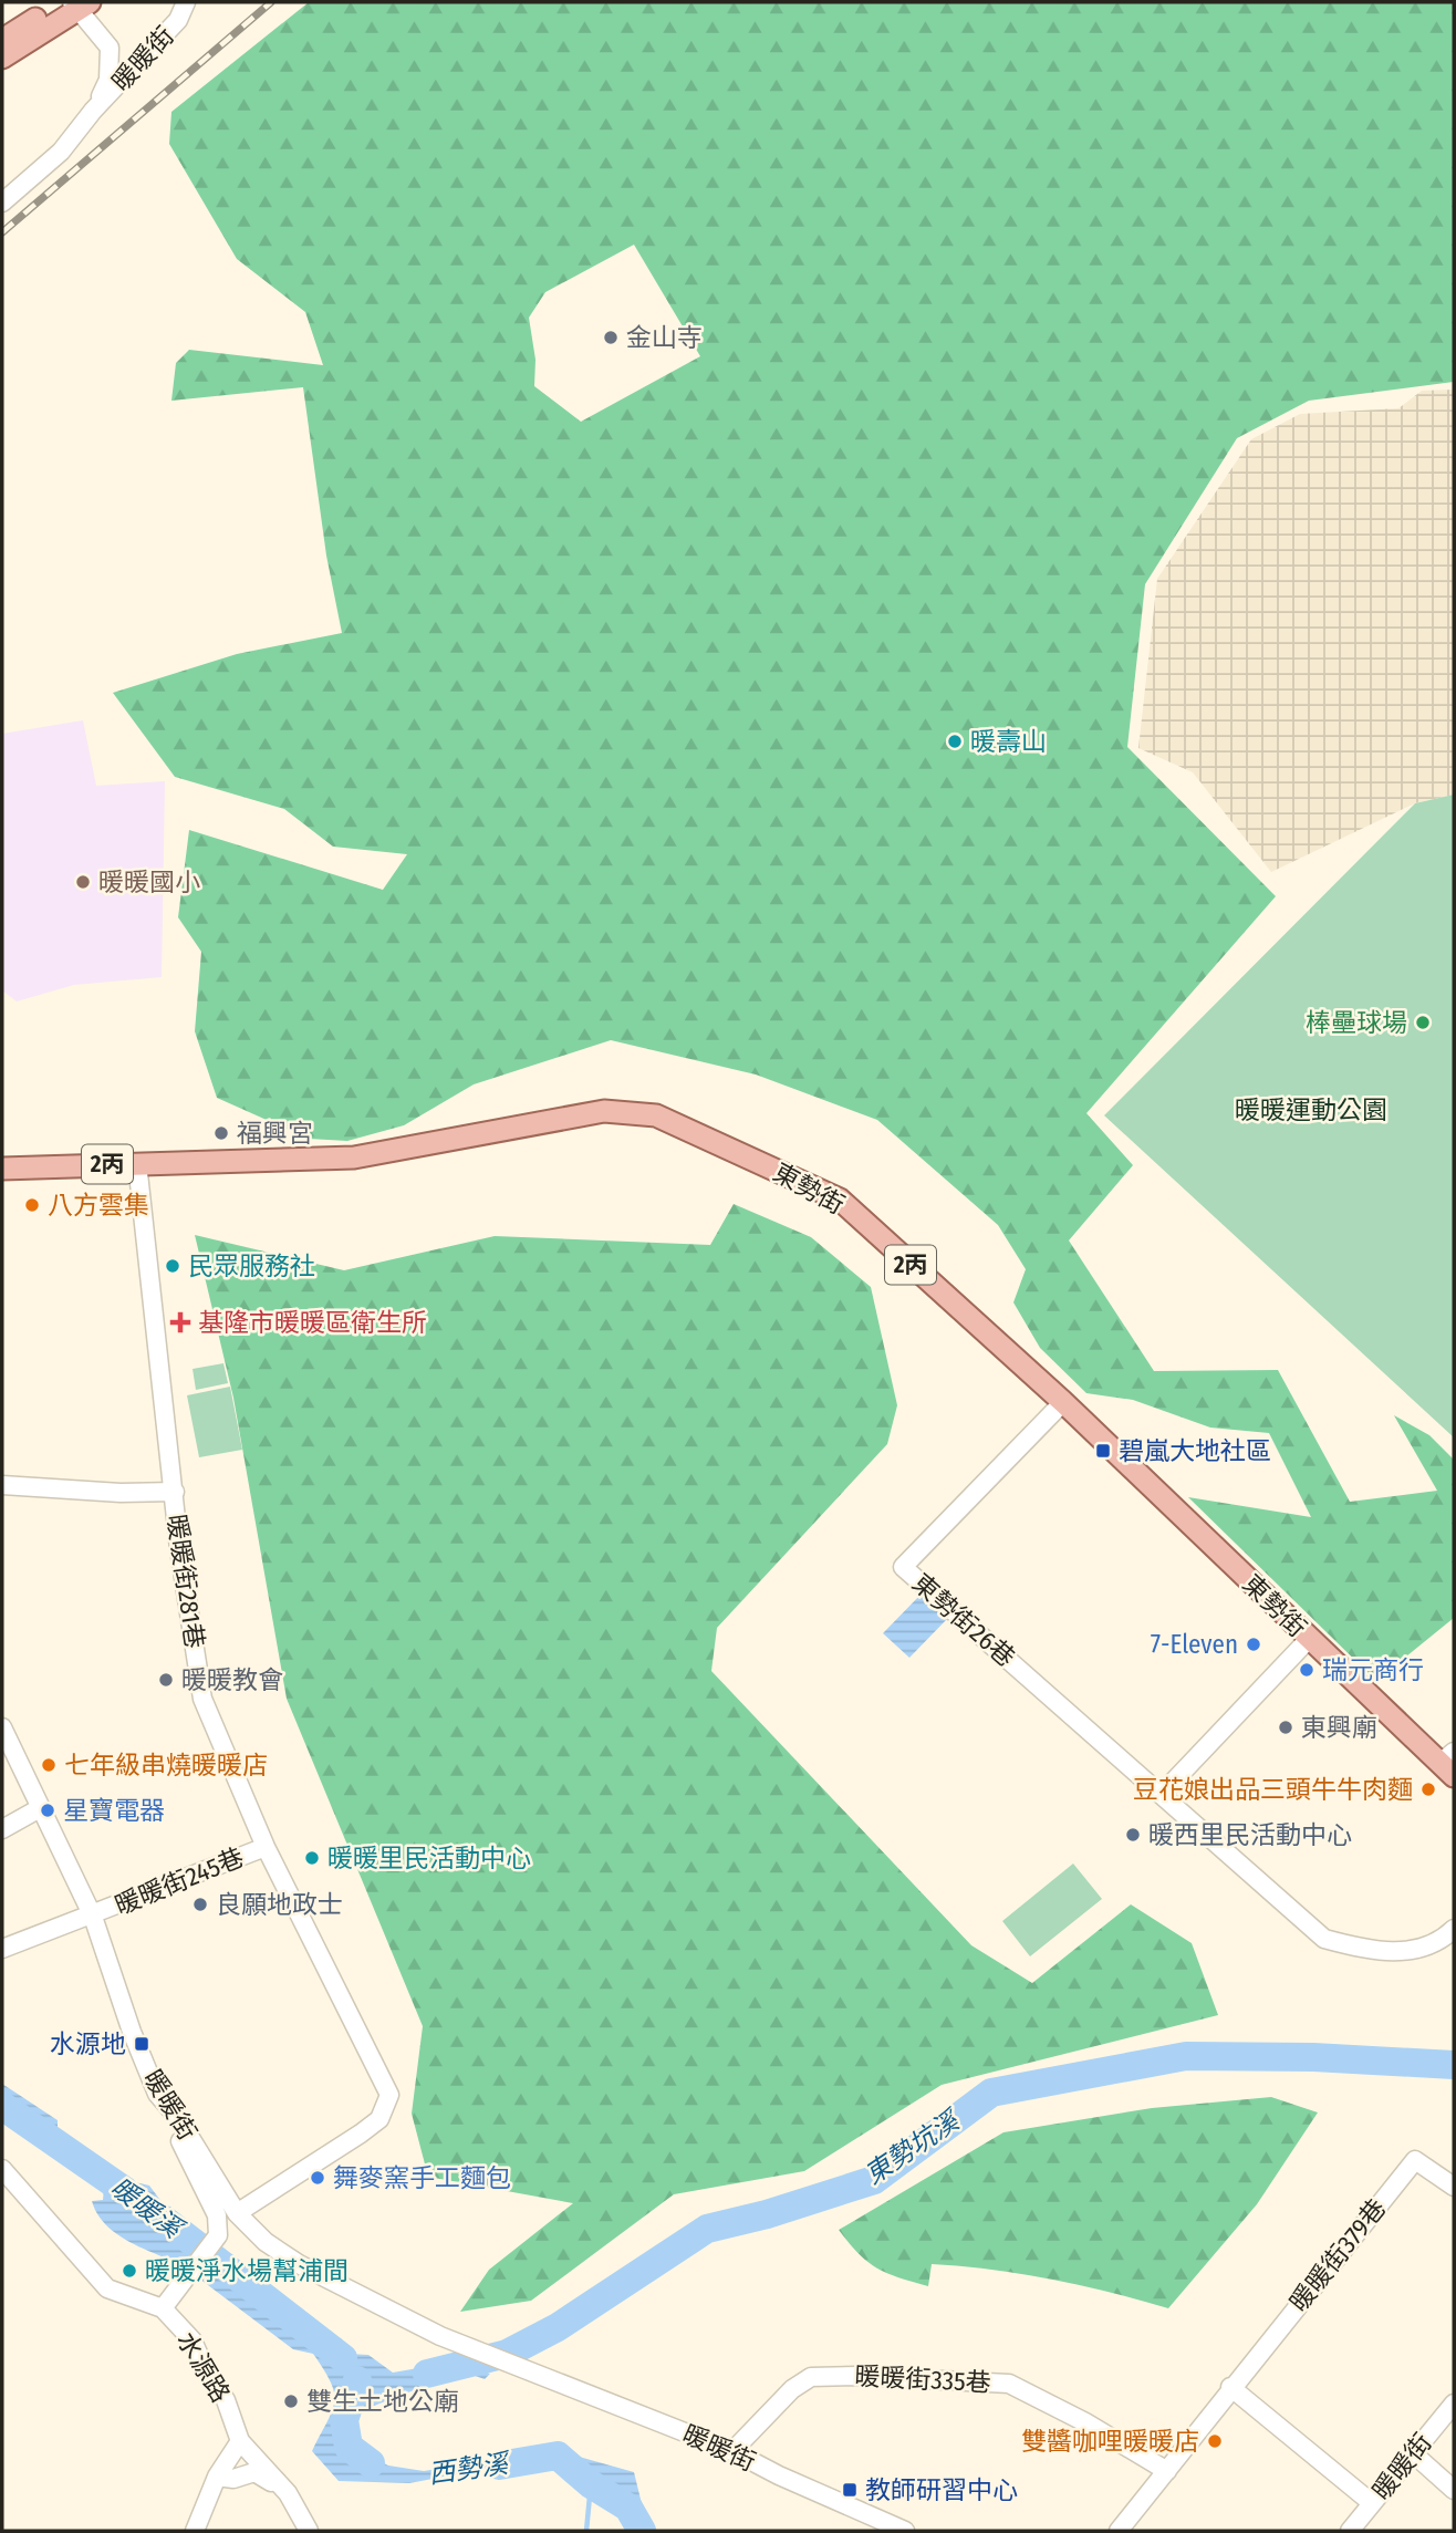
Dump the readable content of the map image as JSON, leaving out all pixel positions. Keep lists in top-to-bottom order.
{
  "streets": {
    "main road": ["2丙", "東勢街"],
    "street": [
      "暖暖街",
      "暖暖街281巷",
      "東勢街26巷",
      "暖暖街245巷",
      "暖暖街379巷",
      "水源路",
      "暖暖街335巷"
    ]
  },
  "crossings": [
    ["暖暖街", "暖暖街281巷"],
    ["暖暖街", "暖暖街245巷"],
    ["暖暖街", "暖暖街335巷"],
    ["東勢街", "暖暖街281巷"],
    ["東勢街", "東勢街26巷"],
    ["暖暖街281巷", "暖暖街245巷"],
    ["暖暖街379巷", "暖暖街335巷"]
  ],
  "water": ["東勢坑溪", "暖暖溪", "西勢溪"],
  "parks": ["暖暖運動公園"],
  "places": {
    "other": [
      "金山寺",
      "暖壽山",
      "暖暖國小",
      "棒壘球場",
      "福興宮",
      "八方雲集",
      "民眾服務社",
      "7-Eleven",
      "瑞元商行",
      "暖暖教會",
      "東興廟",
      "七年級串燒暖暖店",
      "豆花娘出品三頭牛牛肉麵",
      "星寶電器",
      "暖西里民活動中心",
      "暖暖里民活動中心",
      "良願地政士",
      "舞麥窯手工麵包",
      "暖暖淨水場幫浦間",
      "雙生土地公廟",
      "雙醬咖哩暖暖店"
    ],
    "health": ["基隆市暖暖區衛生所"],
    "transit": ["碧嵐大地社區", "水源地", "教師研習中心"]
  }
}
